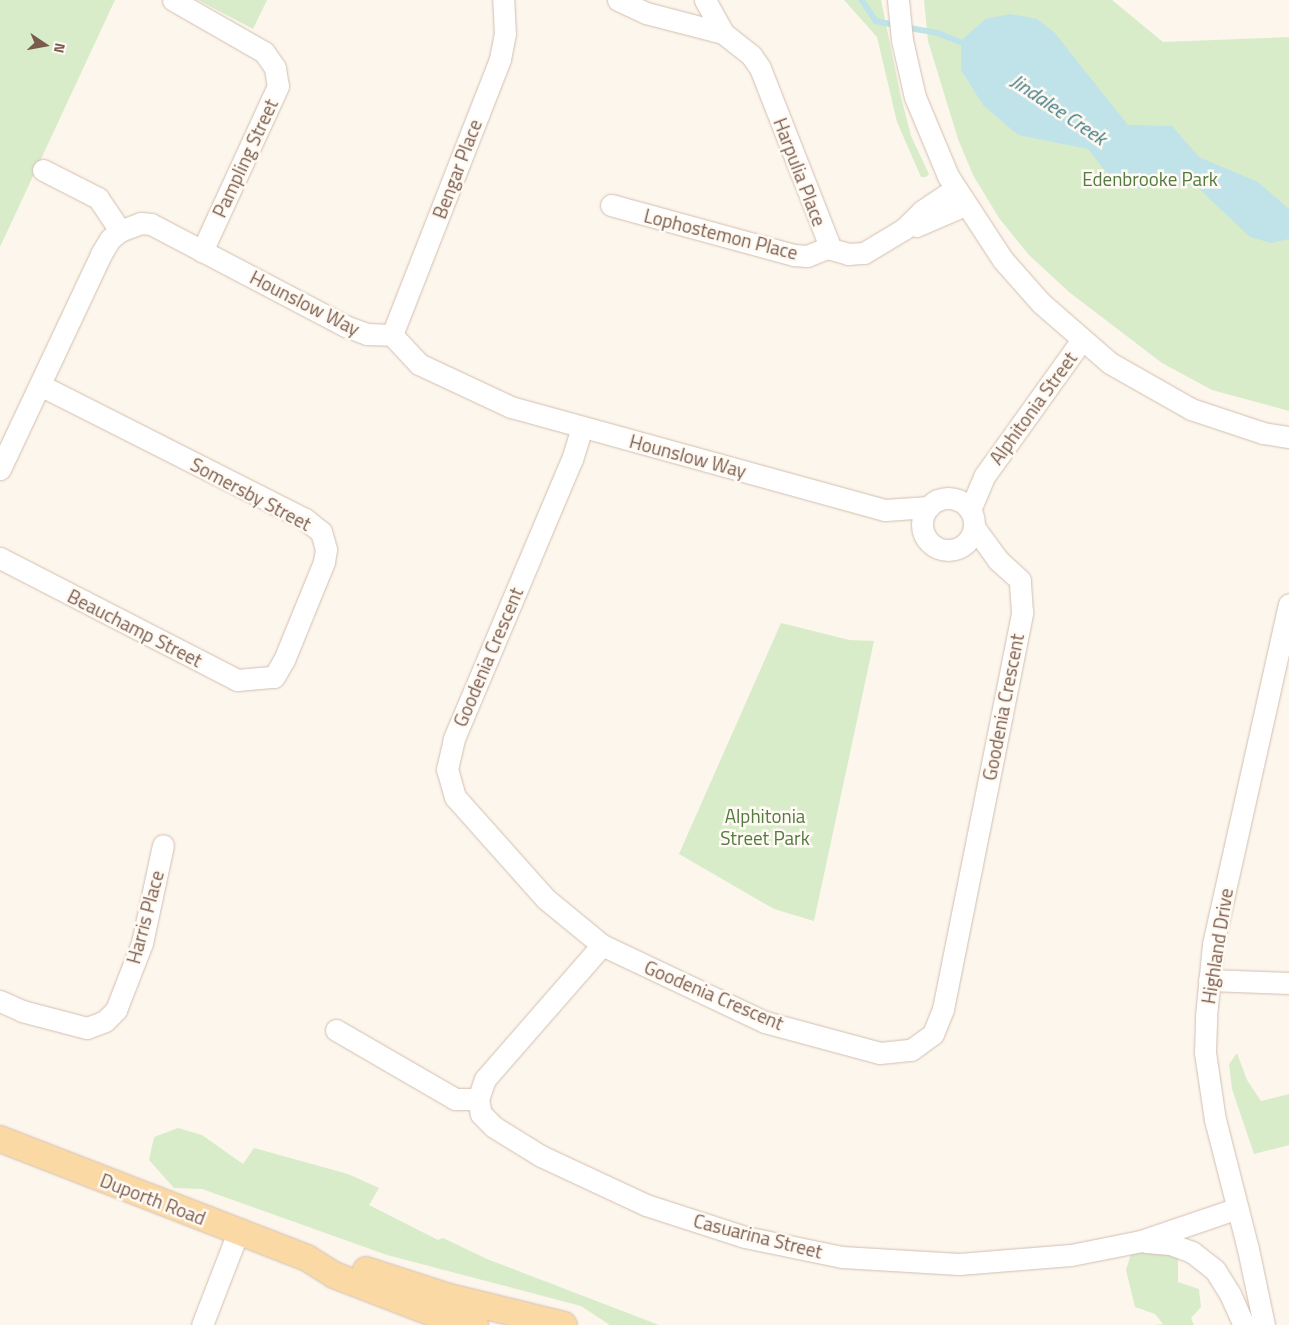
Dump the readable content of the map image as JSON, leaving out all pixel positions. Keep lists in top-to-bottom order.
{
  "streets": {
    "main road": ["Duporth Road"],
    "street": [
      "Pampling Street",
      "Bengar Place",
      "Harpulia Place",
      "Lophostemon Place",
      "Hounslow Way",
      "Alphitonia Street",
      "Somersby Street",
      "Beauchamp Street",
      "Goodenia Crescent",
      "Harris Place",
      "Highland Drive",
      "Casuarina Street"
    ]
  },
  "crossings": [
    ["Pampling Street", "Hounslow Way"],
    ["Bengar Place", "Hounslow Way"],
    ["Harpulia Place", "Lophostemon Place"],
    ["Hounslow Way", "Alphitonia Street"],
    ["Hounslow Way", "Goodenia Crescent"],
    ["Alphitonia Street", "Goodenia Crescent"],
    ["Somersby Street", "Beauchamp Street"],
    ["Highland Drive", "Casuarina Street"]
  ],
  "water": ["Jindalee Creek"],
  "parks": ["Edenbrooke Park", "Alphitonia Street Park"],
  "north": "right"
}
